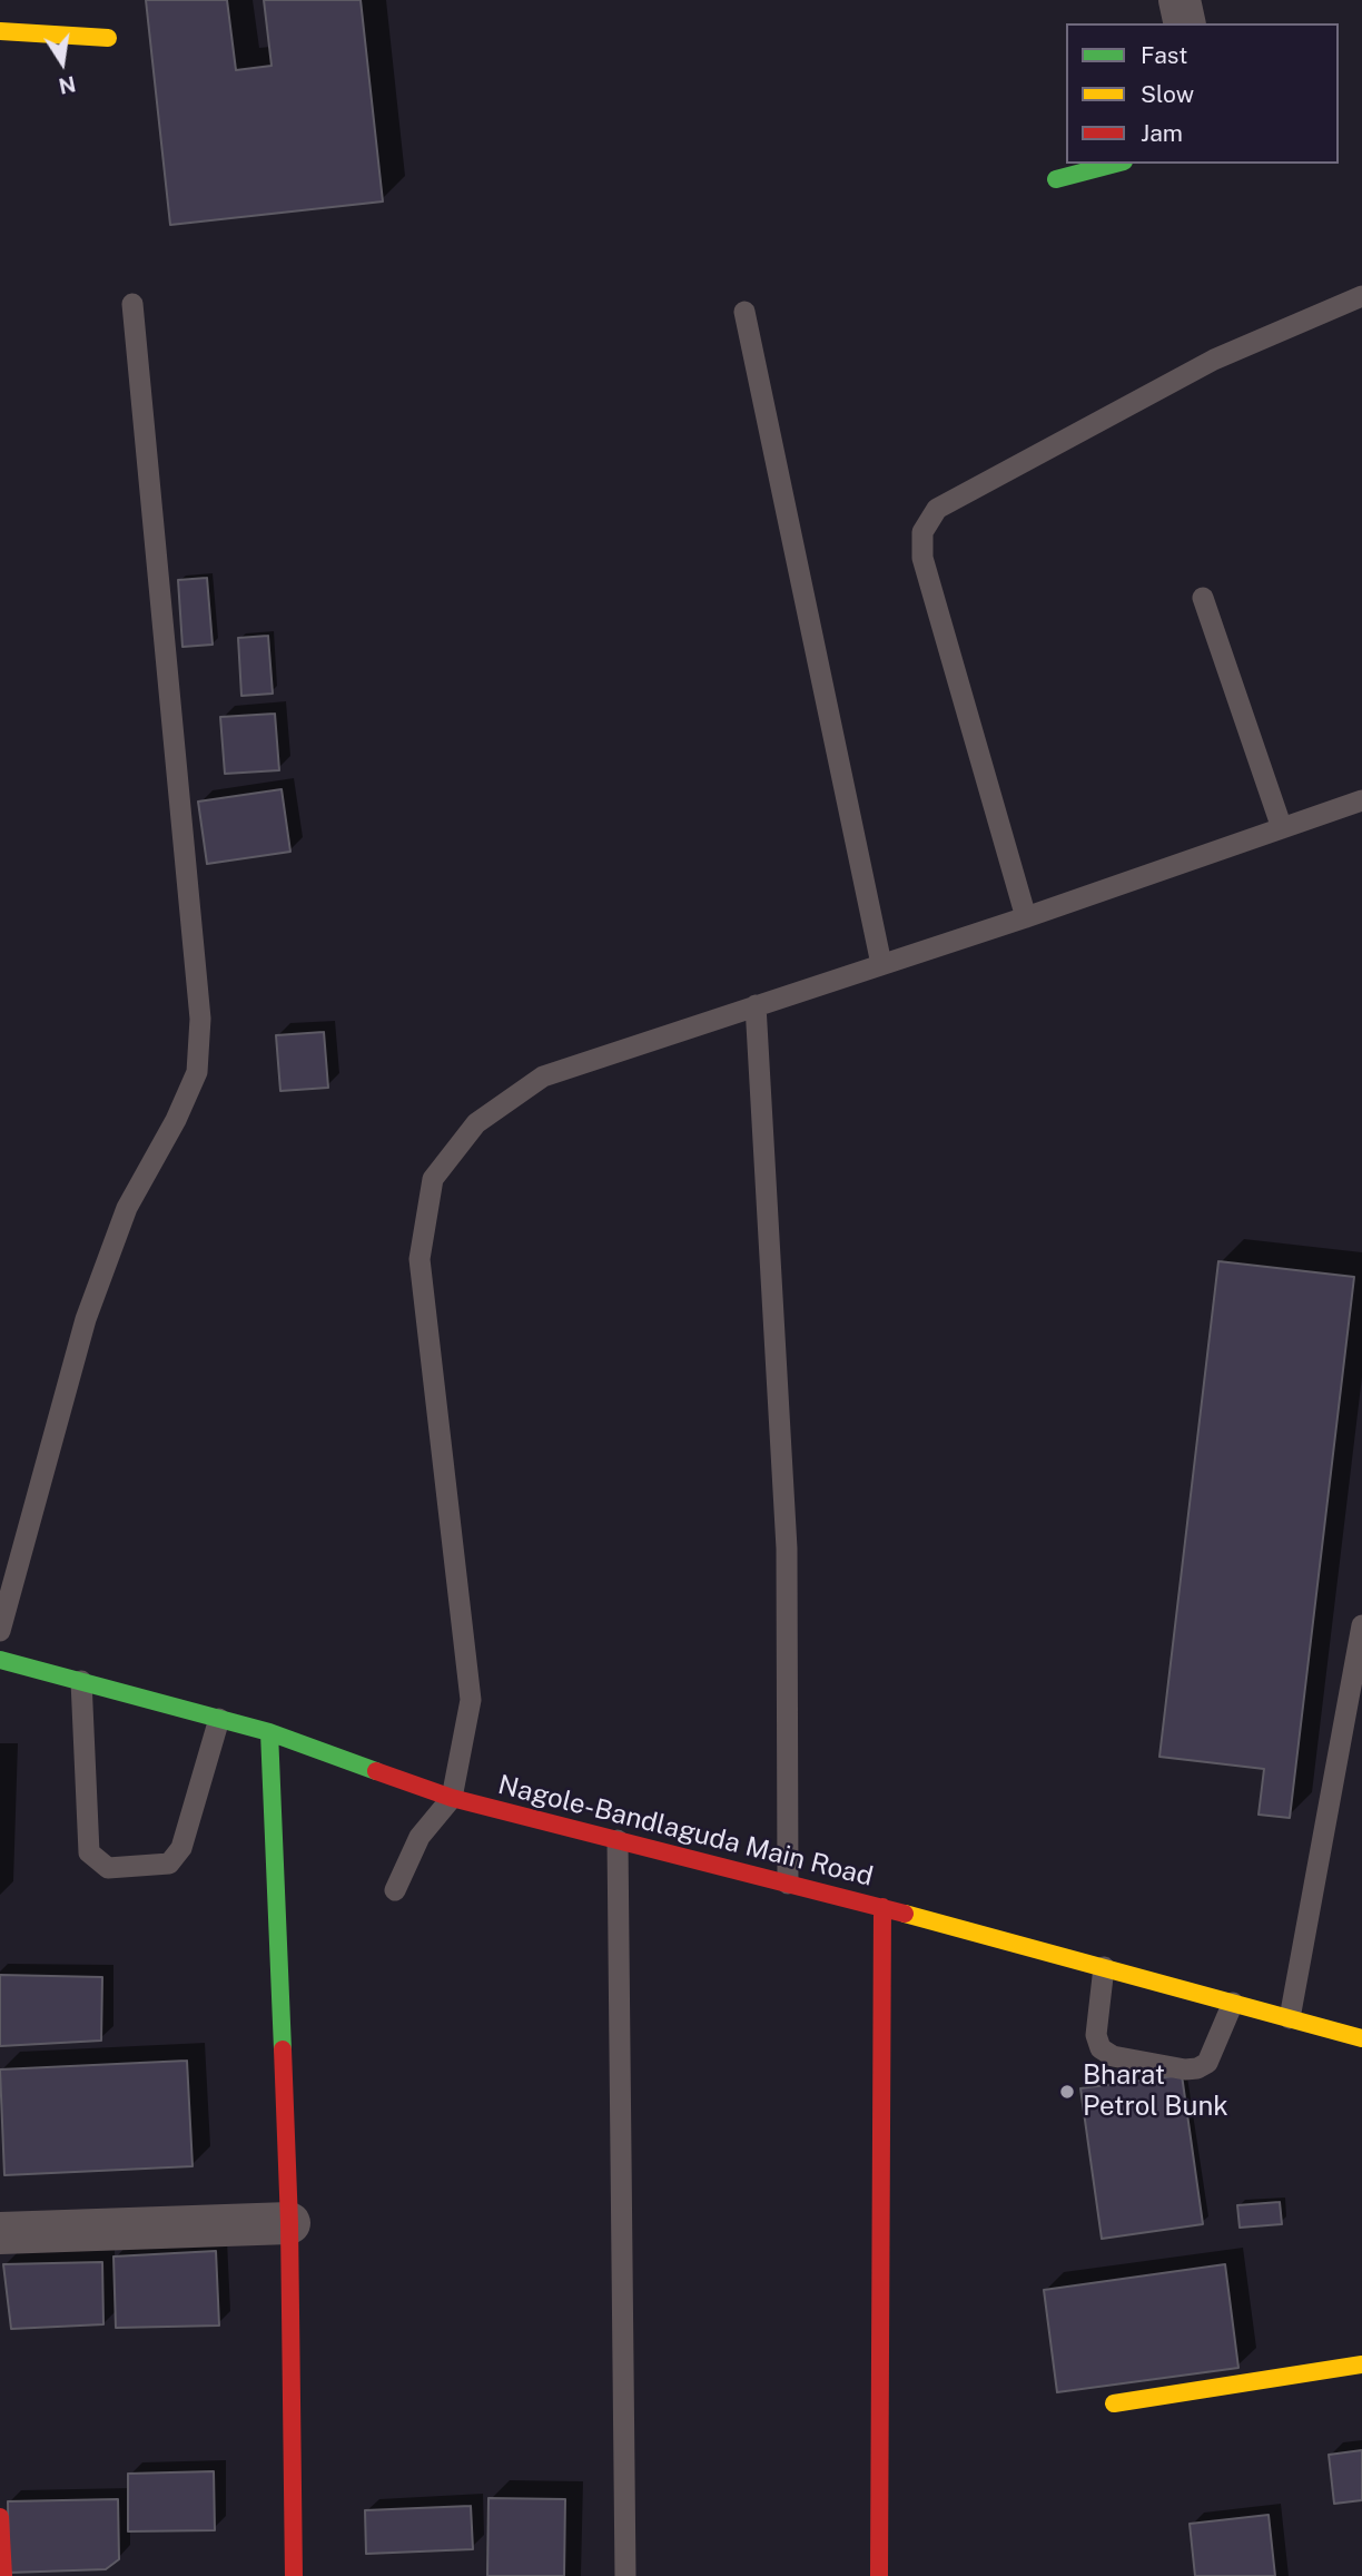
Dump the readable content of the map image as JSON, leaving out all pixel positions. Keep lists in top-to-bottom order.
{
  "streets": {
    "street": ["Nagole-Bandlaguda Main Road"]
  },
  "places": ["Bharat Petrol Bunk"],
  "legend": ["Fast", "Slow", "Jam"],
  "north": "bottom"
}
